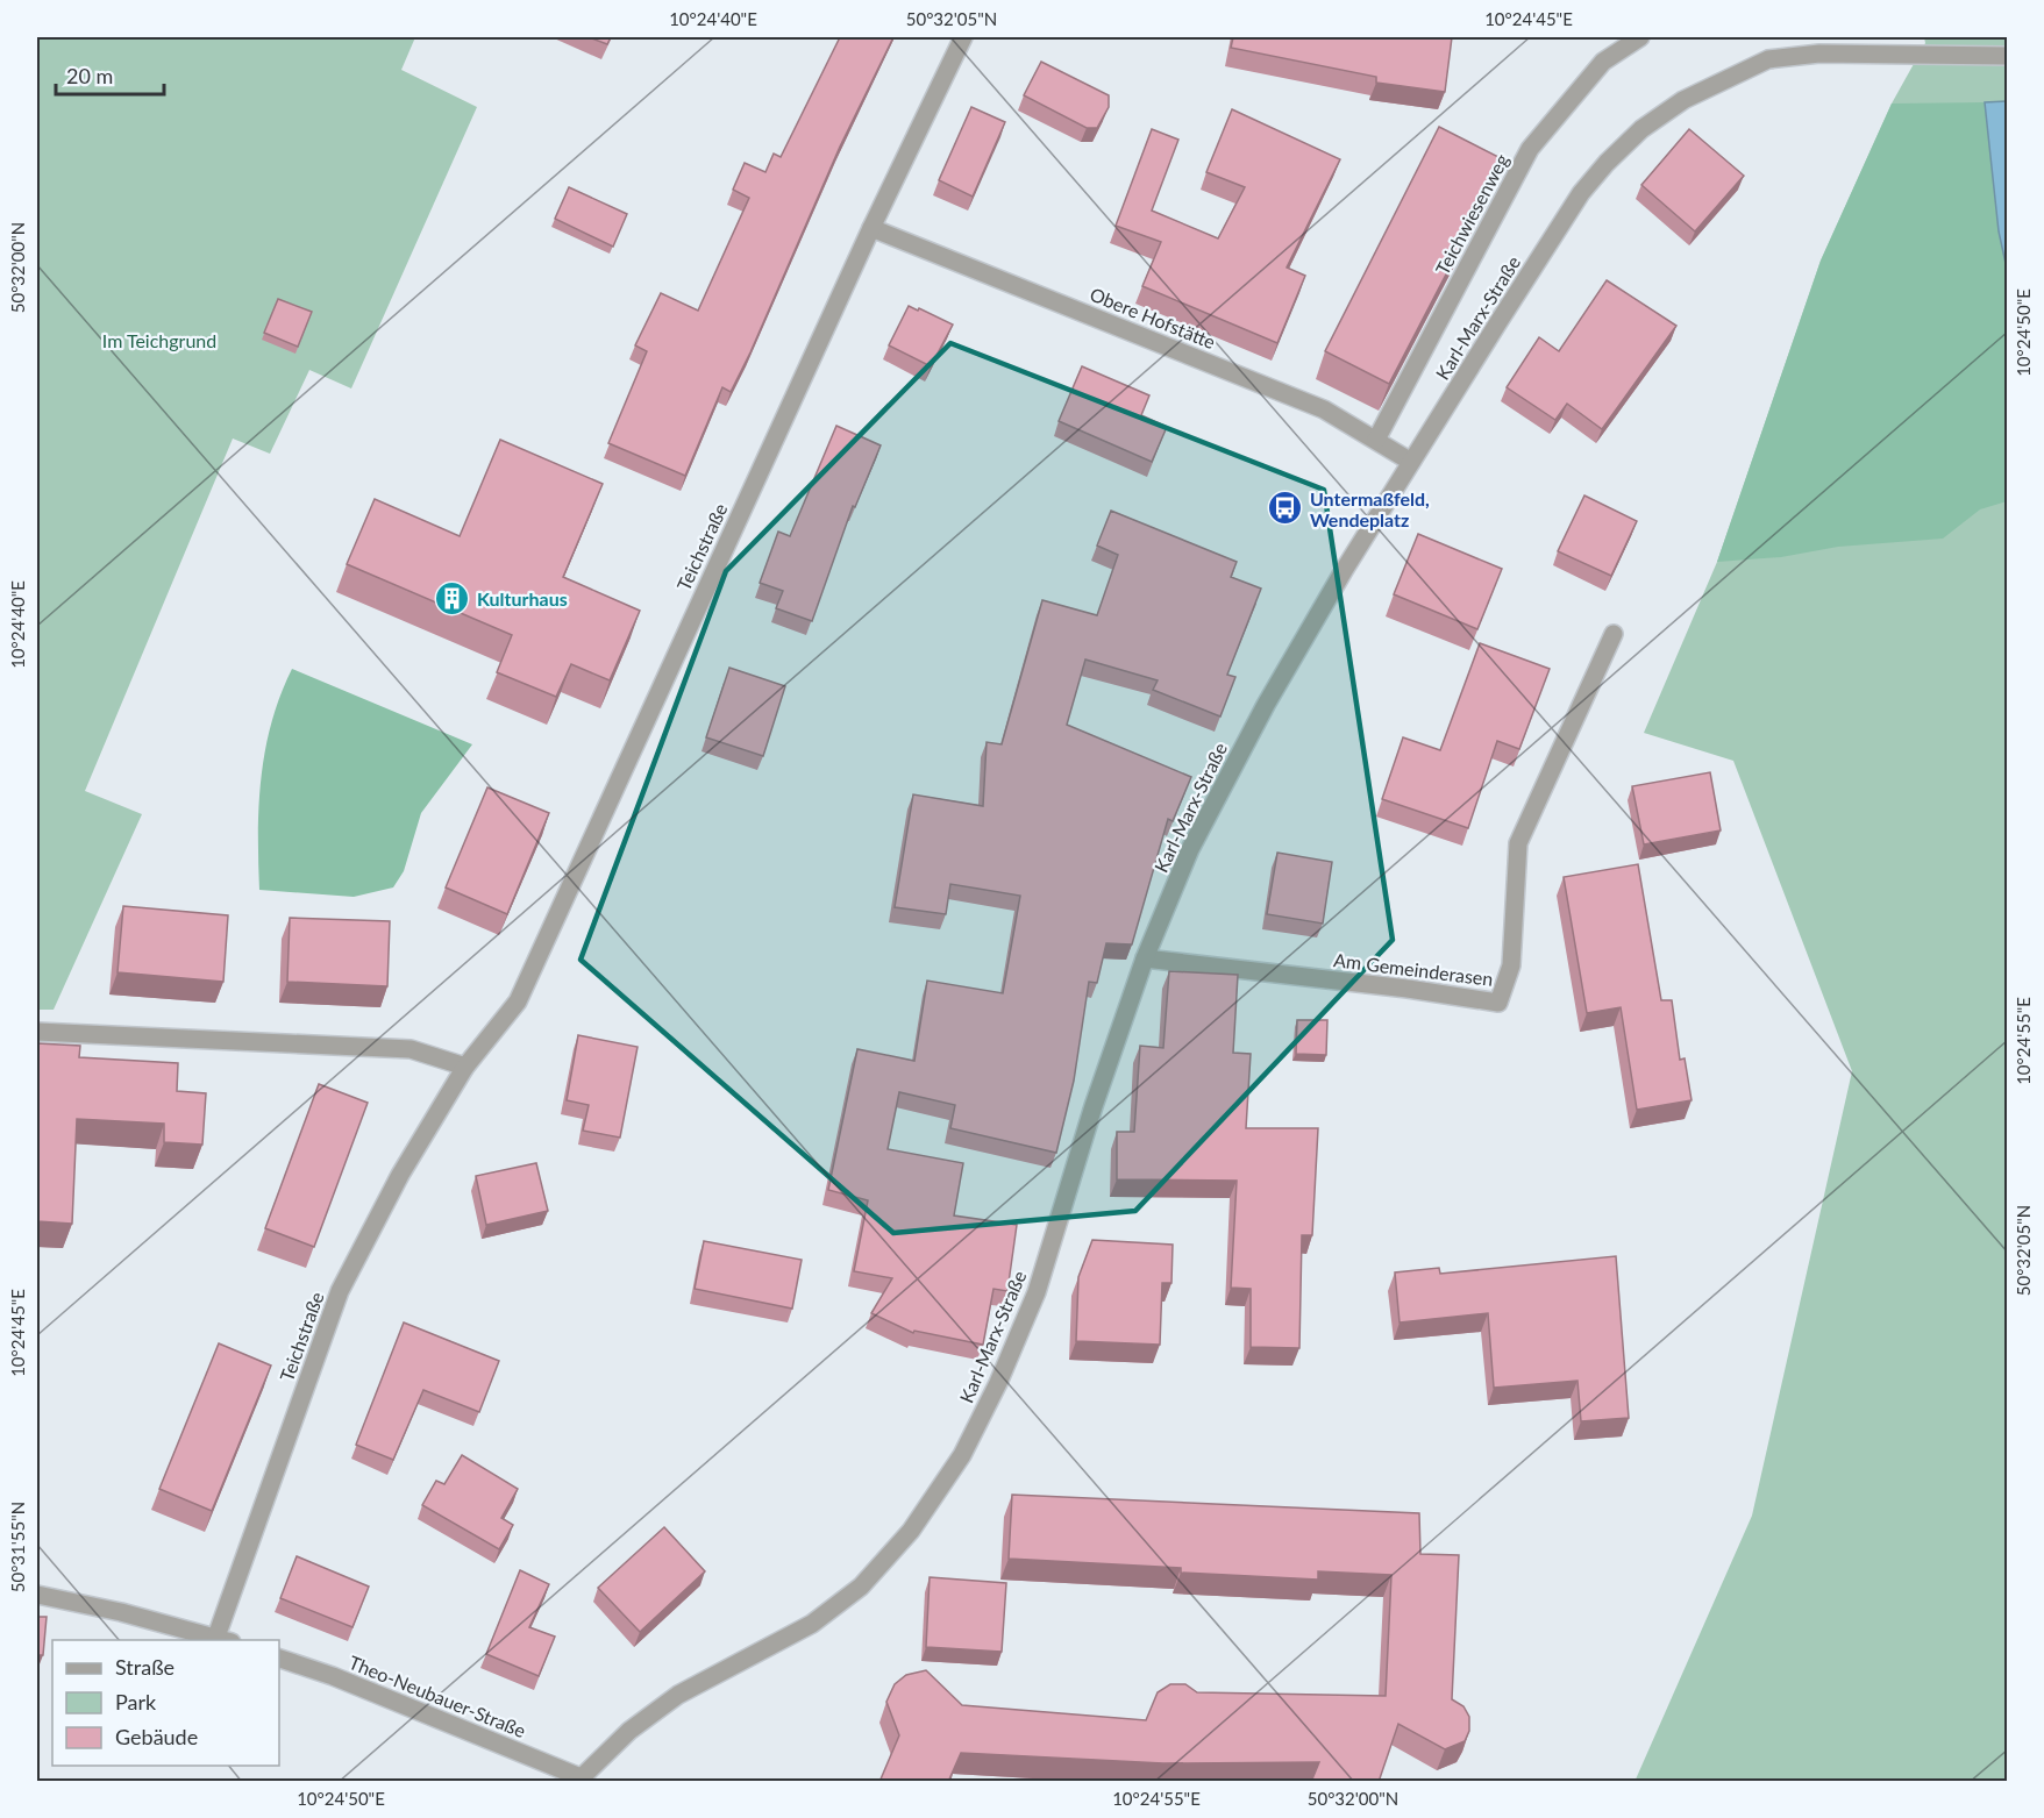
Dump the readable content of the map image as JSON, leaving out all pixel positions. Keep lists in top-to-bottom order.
{
  "streets": {
    "street": [
      "Teichwiesenweg",
      "Obere Hofstätte",
      "Karl-Marx-Straße",
      "Teichstraße",
      "Am Gemeinderasen",
      "Theo-Neubauer-Straße"
    ]
  },
  "crossings": [
    ["Teichwiesenweg", "Obere Hofstätte"],
    ["Obere Hofstätte", "Karl-Marx-Straße"],
    ["Obere Hofstätte", "Teichstraße"],
    ["Karl-Marx-Straße", "Am Gemeinderasen"],
    ["Karl-Marx-Straße", "Theo-Neubauer-Straße"]
  ],
  "parks": ["Im Teichgrund"],
  "places": {
    "bus stop": ["Untermaßfeld, Wendeplatz"],
    "building": ["Kulturhaus"]
  },
  "legend": ["Straße", "Park", "Gebäude"],
  "scale_bar": "20 m",
  "coordinates": [
    "10°24'40\"E",
    "50°32'05\"N",
    "10°24'45\"E",
    "50°32'00\"N",
    "10°24'50\"E",
    "10°24'55\"E",
    "50°31'55\"N"
  ]
}
